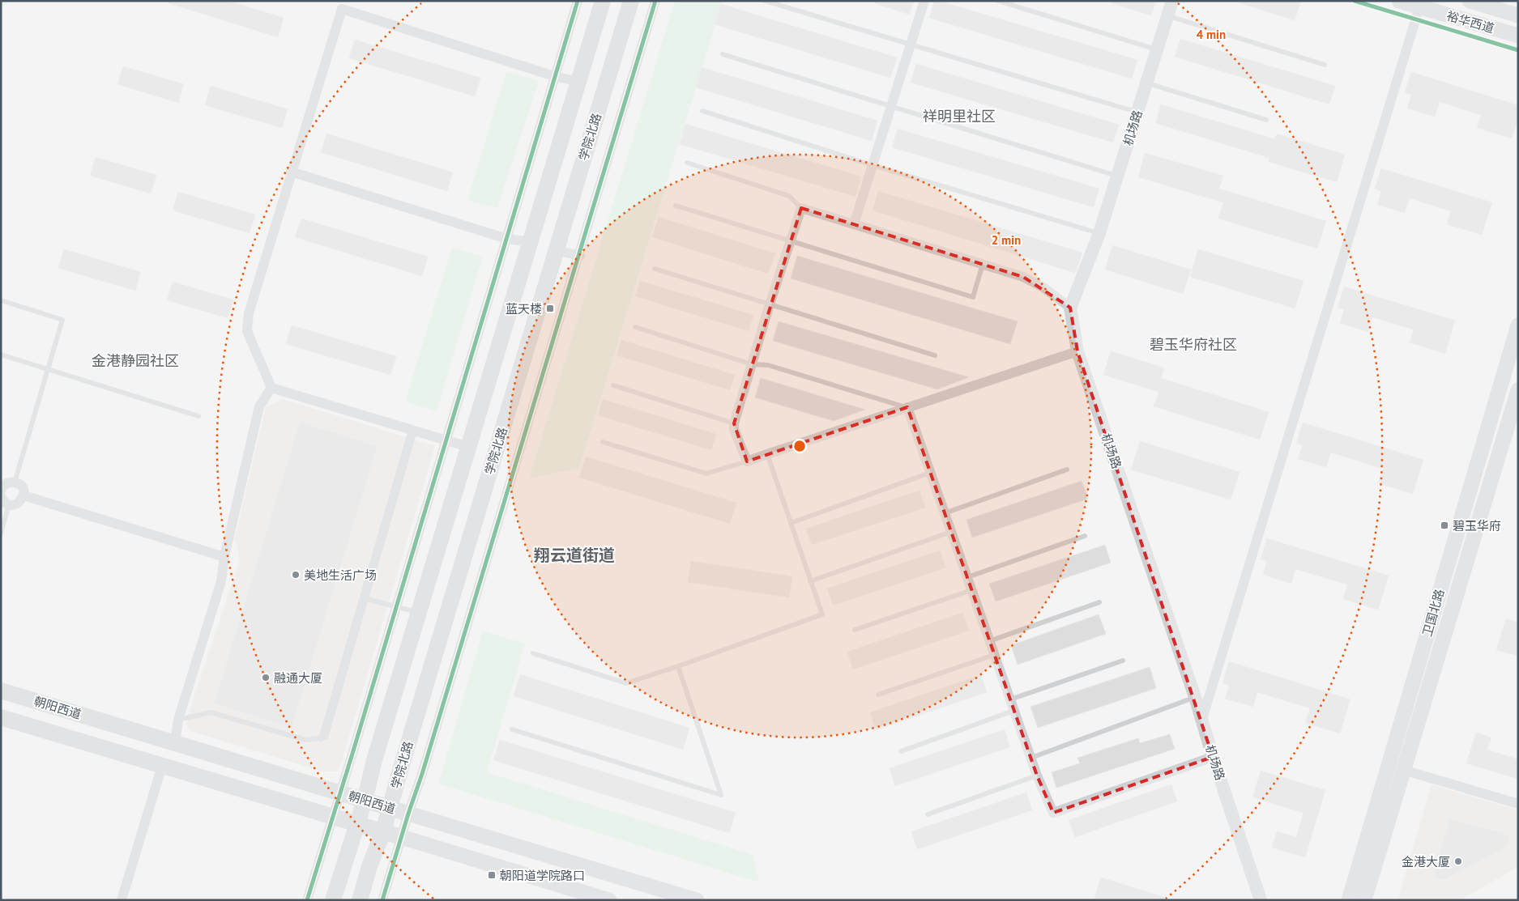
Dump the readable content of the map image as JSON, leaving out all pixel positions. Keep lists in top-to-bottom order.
{
  "streets": {
    "main road": [
      "裕华西道",
      "学院北路",
      "卫国北路",
      "朝阳西道"
    ],
    "street": ["机场路"]
  },
  "crossings": [
    ["学院北路", "朝阳西道"]
  ],
  "districts": [
    "祥明里社区",
    "碧玉华府社区",
    "金港静园社区",
    "翔云道街道"
  ],
  "places": {
    "transit": ["蓝天楼", "碧玉华府", "朝阳道学院路口"],
    "other": ["美地生活广场", "融通大厦", "金港大厦"]
  },
  "rings": ["4 min", "2 min"]
}
